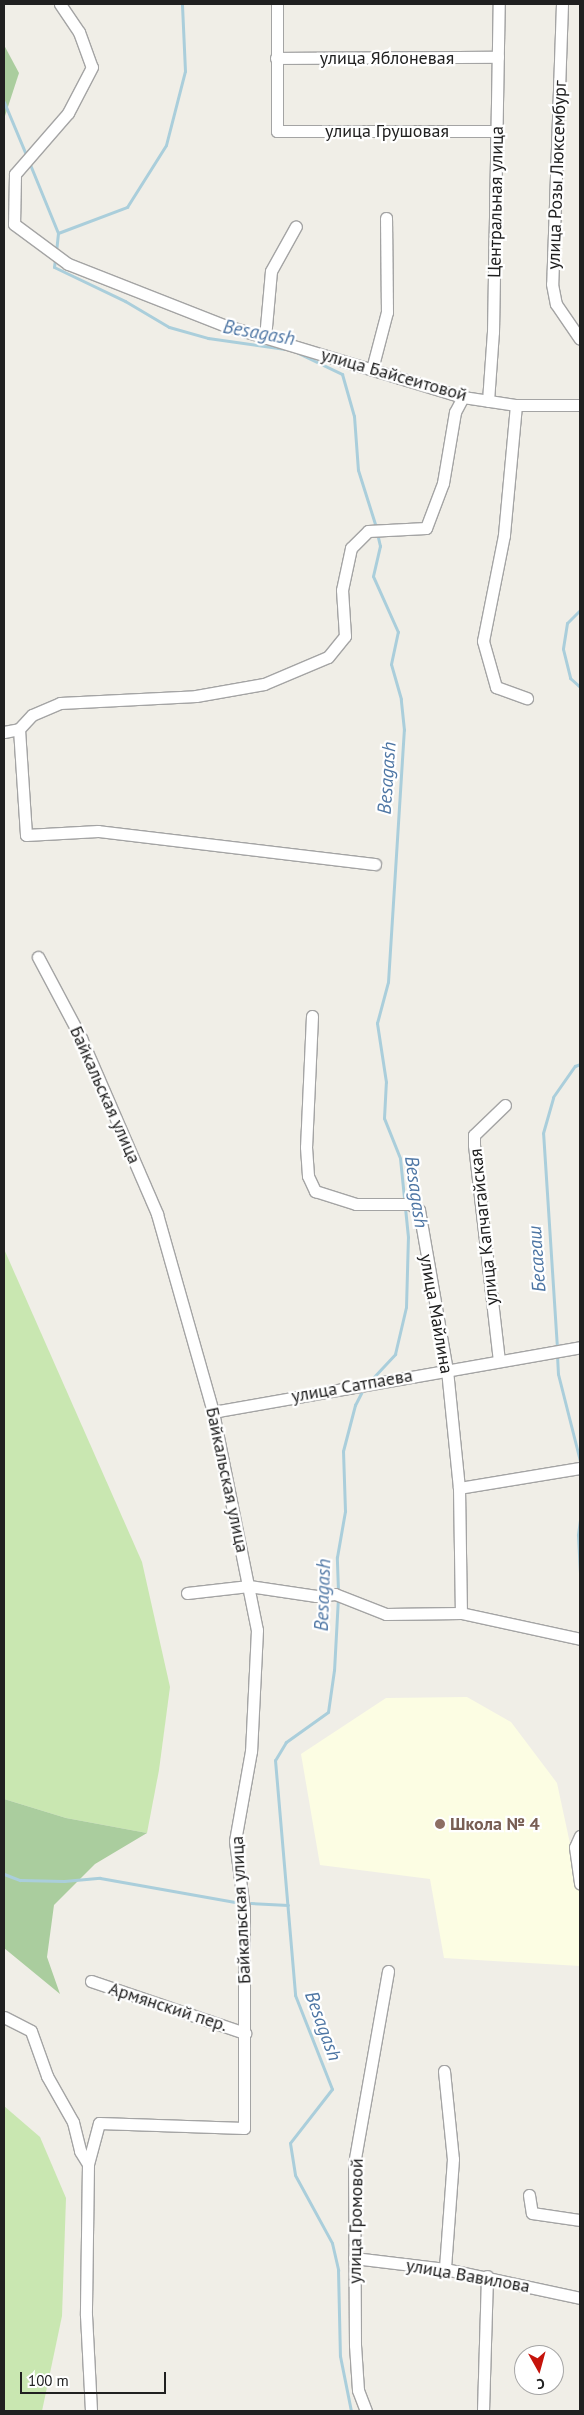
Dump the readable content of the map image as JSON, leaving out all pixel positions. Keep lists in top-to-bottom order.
{
  "streets": {
    "street": [
      "улица Яблоневая",
      "улица Грушовая",
      "улица Розы Люксембург",
      "Центральная улица",
      "улица Байсеитовой",
      "Байкальская улица",
      "улица Капчагайская",
      "улица Майлина",
      "улица Сатпаева",
      "Армянский пер.",
      "улица Громовой",
      "улица Вавилова"
    ]
  },
  "crossings": [
    ["улица Яблоневая", "улица Грушовая"],
    ["улица Яблоневая", "Центральная улица"],
    ["улица Грушовая", "Центральная улица"],
    ["Центральная улица", "улица Байсеитовой"],
    ["Байкальская улица", "улица Сатпаева"],
    ["Байкальская улица", "Армянский пер."],
    ["улица Капчагайская", "улица Сатпаева"],
    ["улица Майлина", "улица Сатпаева"],
    ["улица Громовой", "улица Вавилова"]
  ],
  "water": ["Besagash", "Бесагаш"],
  "places": ["Школа № 4"],
  "scale_bar": "100 m",
  "north": "bottom"
}
